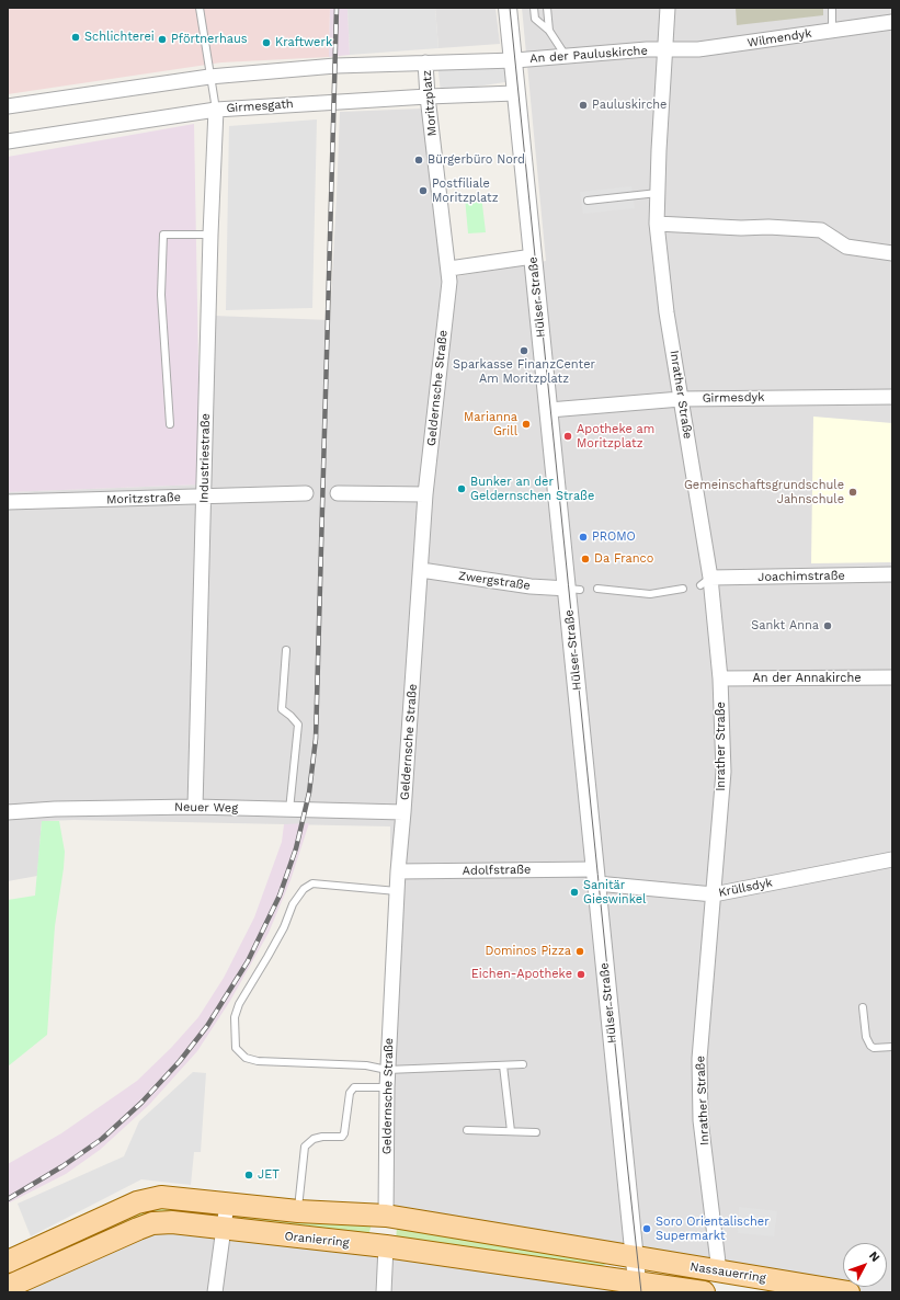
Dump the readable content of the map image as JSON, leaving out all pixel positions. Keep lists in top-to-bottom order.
{
  "streets": {
    "main road": ["Oranierring", "Nassauerring"],
    "street": [
      "Wilmendyk",
      "An der Pauluskirche",
      "Moritzplatz",
      "Girmesgath",
      "Hülser Straße",
      "Geldernsche Straße",
      "Inrather Straße",
      "Girmesdyk",
      "Industriestraße",
      "Moritzstraße",
      "Joachimstraße",
      "Zwergstraße",
      "An der Annakirche",
      "Neuer Weg",
      "Adolfstraße",
      "Krüllsdyk"
    ]
  },
  "crossings": [
    ["Wilmendyk", "An der Pauluskirche"],
    ["Wilmendyk", "Inrather Straße"],
    ["An der Pauluskirche", "Hülser Straße"],
    ["An der Pauluskirche", "Inrather Straße"],
    ["Moritzplatz", "Girmesgath"],
    ["Moritzplatz", "Geldernsche Straße"],
    ["Girmesgath", "Hülser Straße"],
    ["Girmesgath", "Industriestraße"],
    ["Hülser Straße", "Girmesdyk"],
    ["Hülser Straße", "Zwergstraße"],
    ["Hülser Straße", "Adolfstraße"],
    ["Hülser Straße", "Krüllsdyk"],
    ["Hülser Straße", "Oranierring"],
    ["Hülser Straße", "Nassauerring"],
    ["Geldernsche Straße", "Zwergstraße"],
    ["Geldernsche Straße", "Neuer Weg"],
    ["Geldernsche Straße", "Adolfstraße"],
    ["Inrather Straße", "Girmesdyk"],
    ["Inrather Straße", "Joachimstraße"],
    ["Inrather Straße", "An der Annakirche"],
    ["Inrather Straße", "Krüllsdyk"],
    ["Inrather Straße", "Nassauerring"],
    ["Industriestraße", "Moritzstraße"],
    ["Industriestraße", "Neuer Weg"],
    ["Adolfstraße", "Krüllsdyk"],
    ["Oranierring", "Nassauerring"]
  ],
  "places": [
    "Schlichterei",
    "Pförtnerhaus",
    "Kraftwerk",
    "Pauluskirche",
    "Bürgerbüro Nord",
    "Postfiliale Moritzplatz",
    "Sparkasse FinanzCenter Am Moritzplatz",
    "Marianna Grill",
    "Apotheke am Moritzplatz",
    "Bunker an der Geldernschen Straße",
    "Gemeinschaftsgrundschule Jahnschule",
    "PROMO",
    "Da Franco",
    "Sankt Anna",
    "Sanitär Gieswinkel",
    "Dominos Pizza",
    "Eichen-Apotheke",
    "JET",
    "Soro Orientalischer Supermarkt"
  ],
  "north": "top right"
}
